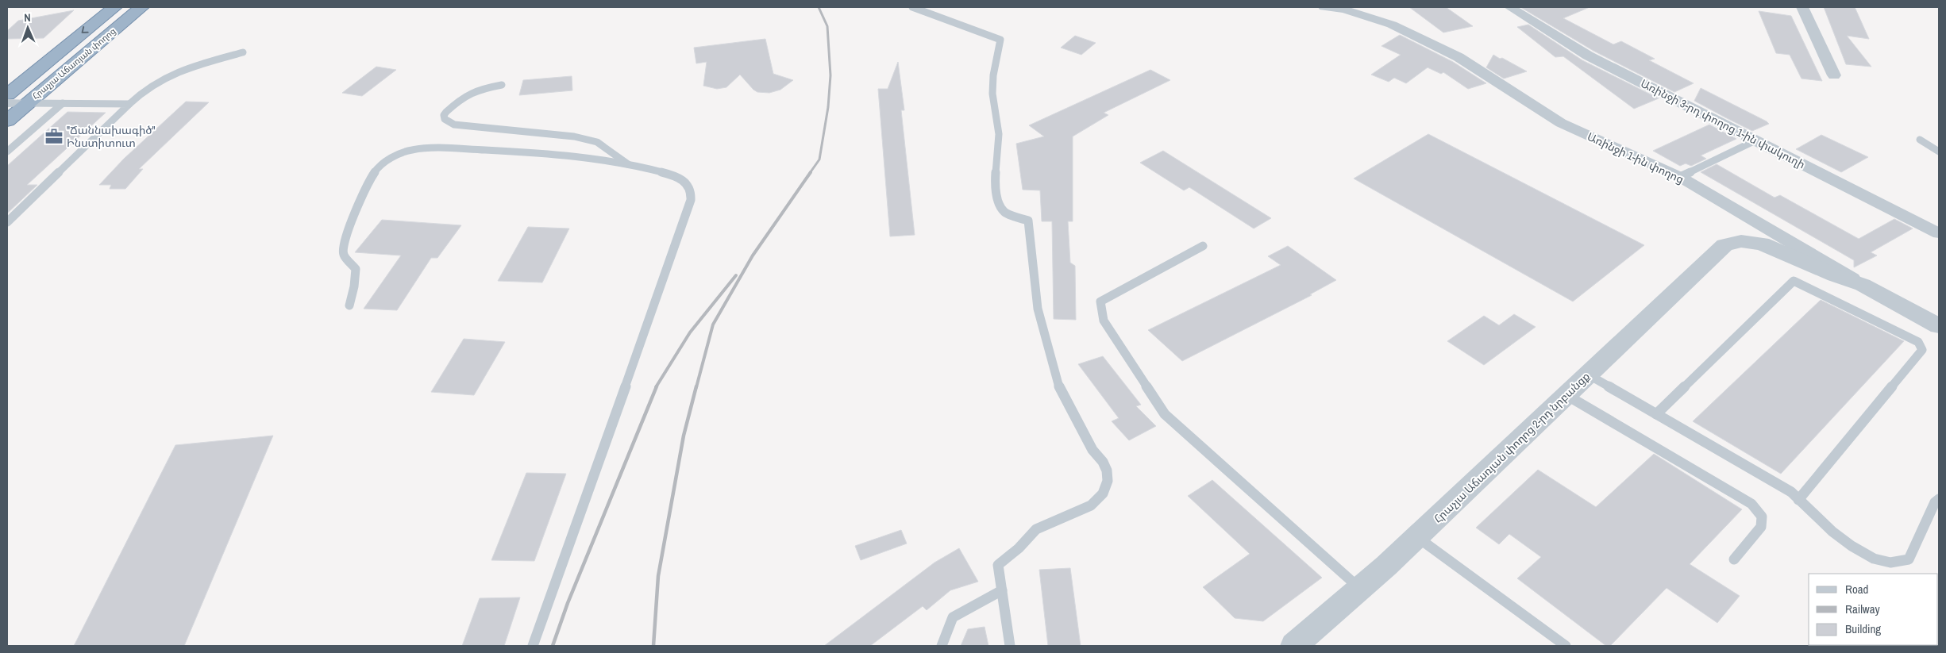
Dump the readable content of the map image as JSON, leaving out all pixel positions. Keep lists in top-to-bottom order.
{
  "streets": {
    "highway": ["Հրաչյա Աճառյան փողոց"],
    "street": ["Առինջի 3-րդ փողոց 1-ին փակուղի", "Առինջի 1-ին փողոց", "Հրաչյա Աճառյան փողոց 2-րդ նրբանցք"]
  },
  "crossings": [
    ["Առինջի 1-ին փողոց", "Հրաչյա Աճառյան փողոց 2-րդ նրբանցք"]
  ],
  "places": {
    "office": ["\"Ճաննախագիծ\" Ինստիտուտ"]
  },
  "legend": ["Road", "Railway", "Building"],
  "north": "top"
}
